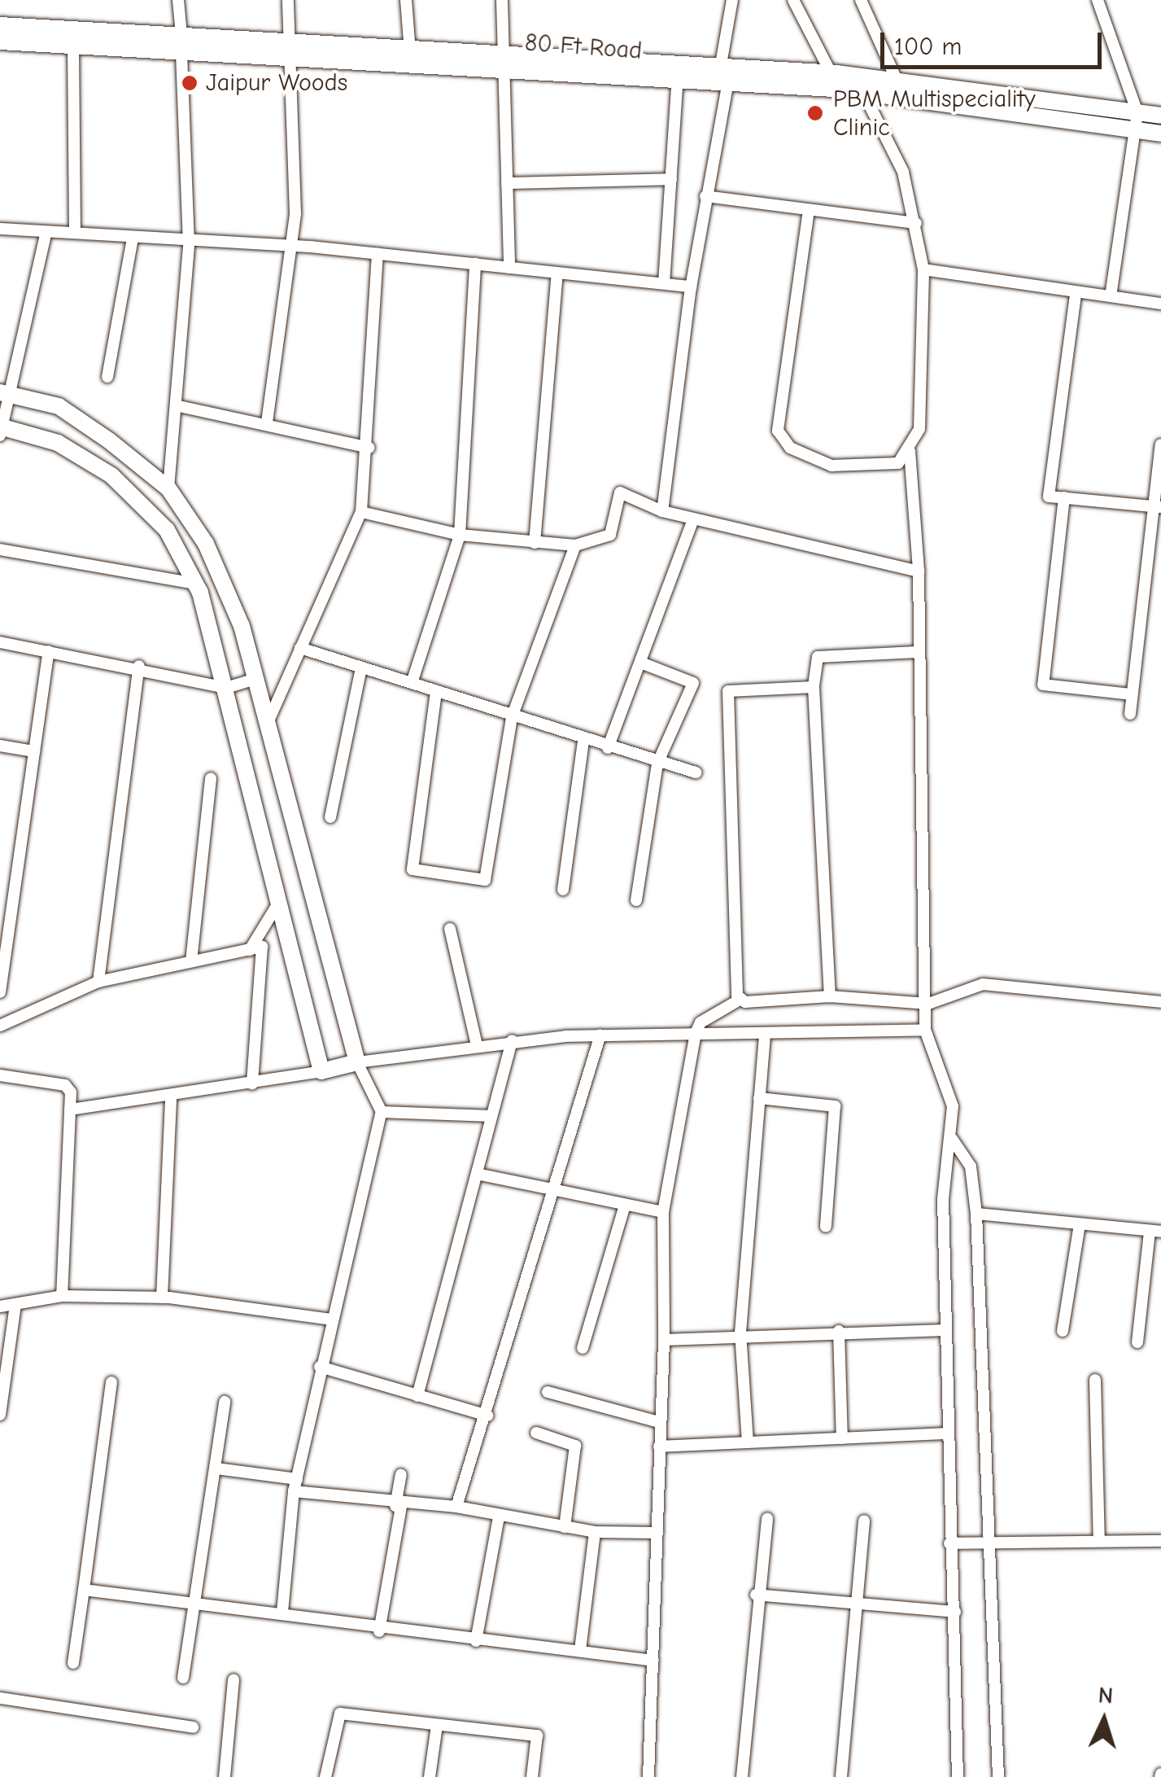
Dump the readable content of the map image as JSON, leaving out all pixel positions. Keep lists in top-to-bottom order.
{
  "streets": {
    "main road": ["80 Ft Road"]
  },
  "places": ["Jaipur Woods", "PBM Multispeciality Clinic"],
  "scale_bar": "100 m",
  "north": "top"
}
